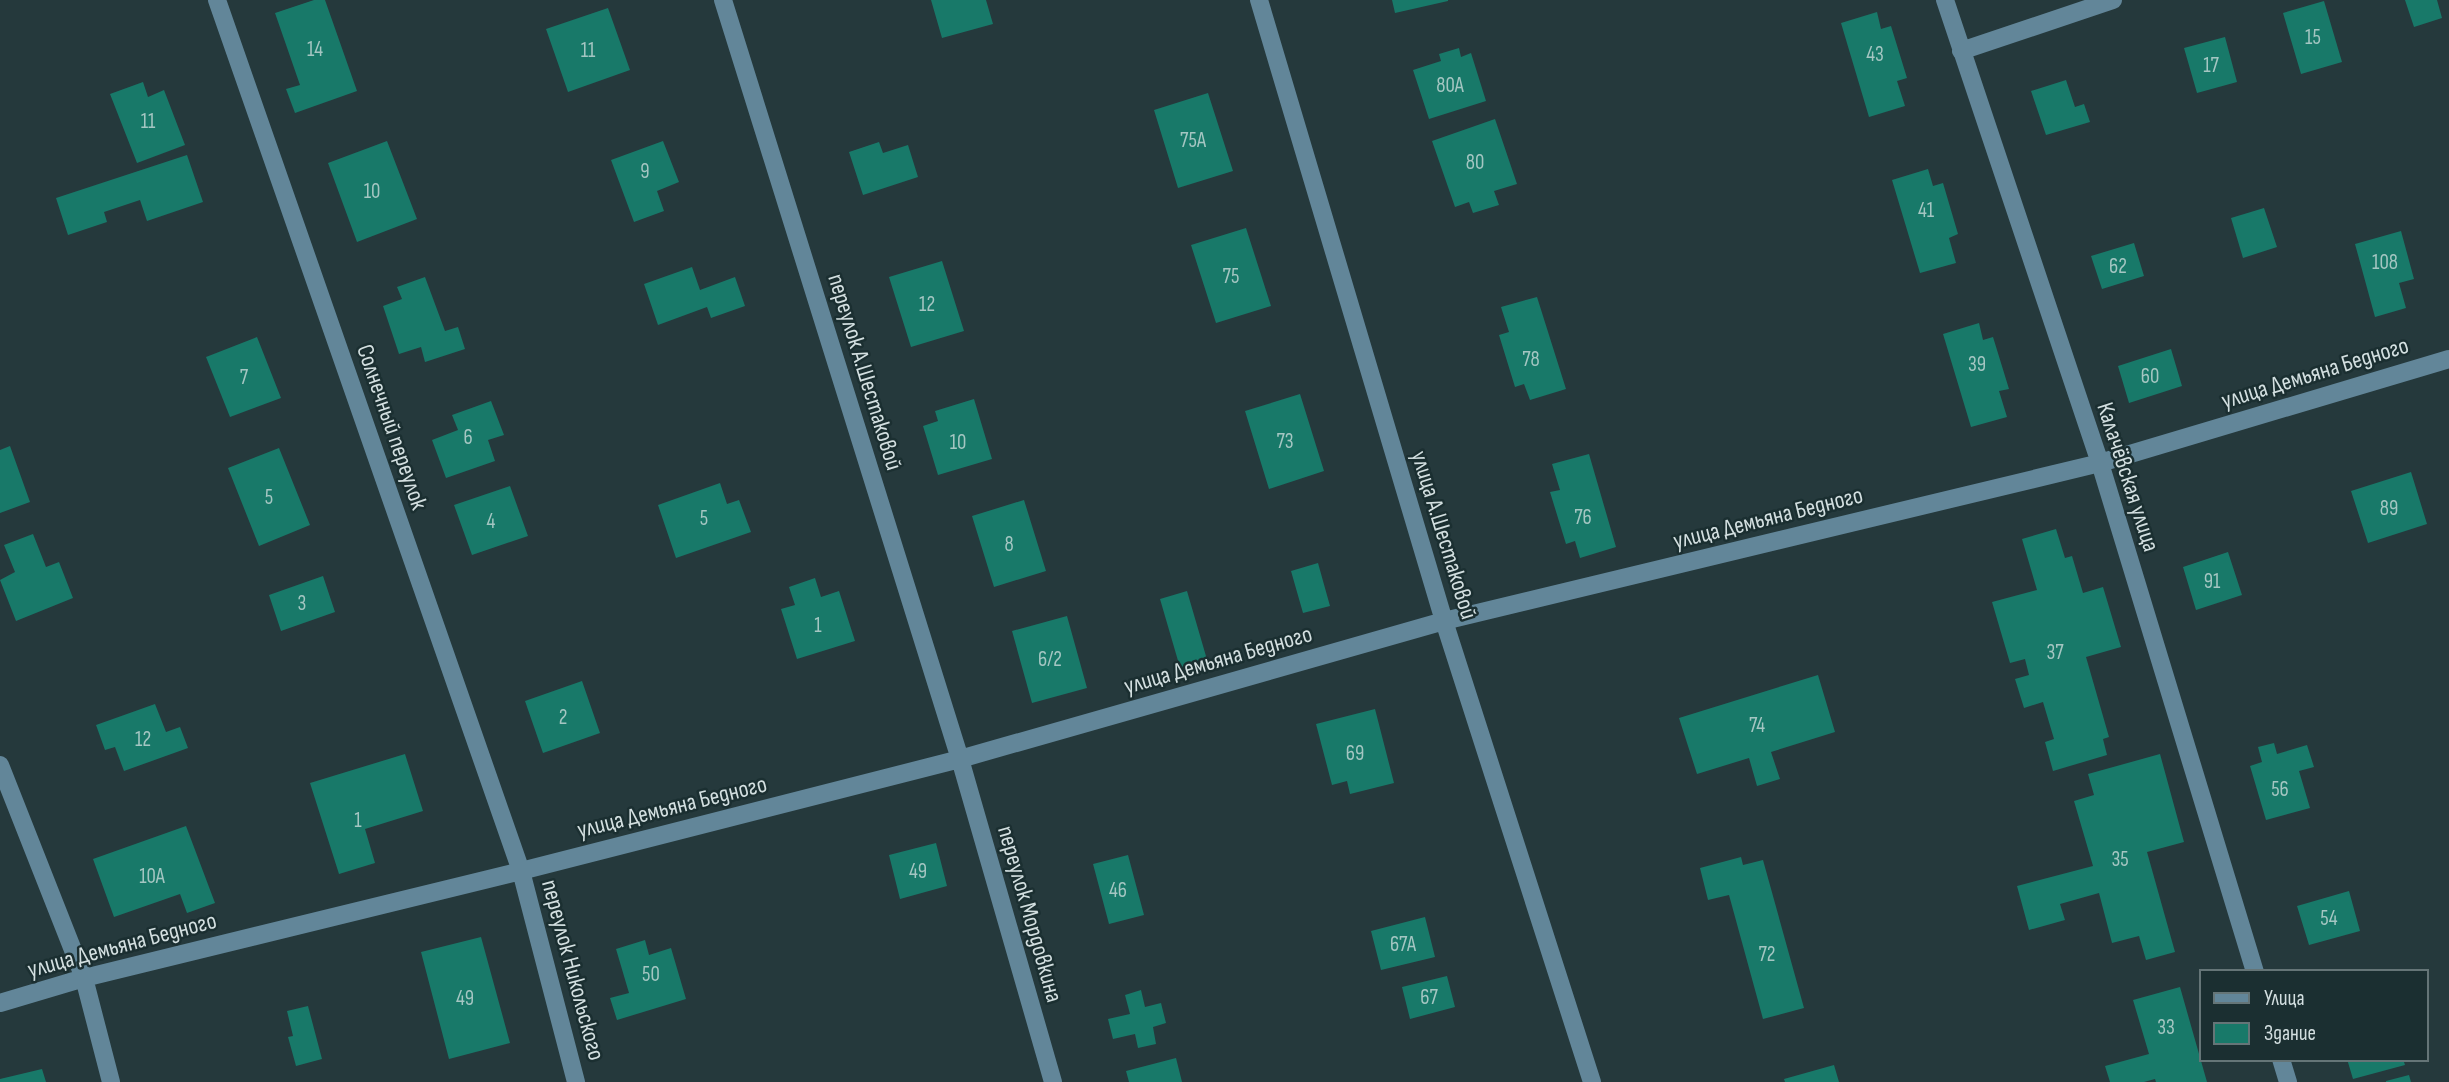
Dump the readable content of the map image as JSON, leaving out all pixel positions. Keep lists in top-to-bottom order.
{
  "streets": {
    "street": [
      "переулок А.Шестаковой",
      "улица Демьяна Бедного",
      "Солнечный переулок",
      "Калачёвская улица",
      "улица А.Шестаковой",
      "переулок Мордовкина",
      "переулок Никольского"
    ]
  },
  "crossings": [
    ["переулок А.Шестаковой", "улица Демьяна Бедного"],
    ["переулок А.Шестаковой", "переулок Мордовкина"],
    ["улица Демьяна Бедного", "Солнечный переулок"],
    ["улица Демьяна Бедного", "Калачёвская улица"],
    ["улица Демьяна Бедного", "улица А.Шестаковой"],
    ["улица Демьяна Бедного", "переулок Мордовкина"],
    ["улица Демьяна Бедного", "переулок Никольского"],
    ["Солнечный переулок", "переулок Никольского"]
  ],
  "house_numbers": [
    "15",
    "14",
    "11",
    "43",
    "17",
    "80А",
    "11",
    "75А",
    "80",
    "9",
    "10",
    "41",
    "108",
    "62",
    "75",
    "12",
    "78",
    "39",
    "60",
    "7",
    "6",
    "73",
    "10",
    "5",
    "89",
    "76",
    "5",
    "4",
    "8",
    "91",
    "3",
    "1",
    "37",
    "6/2",
    "2",
    "74",
    "12",
    "69",
    "56",
    "1",
    "35",
    "49",
    "10А",
    "46",
    "54",
    "67А",
    "72",
    "50",
    "67",
    "49",
    "33"
  ],
  "legend": ["Улица", "Здание"]
}
